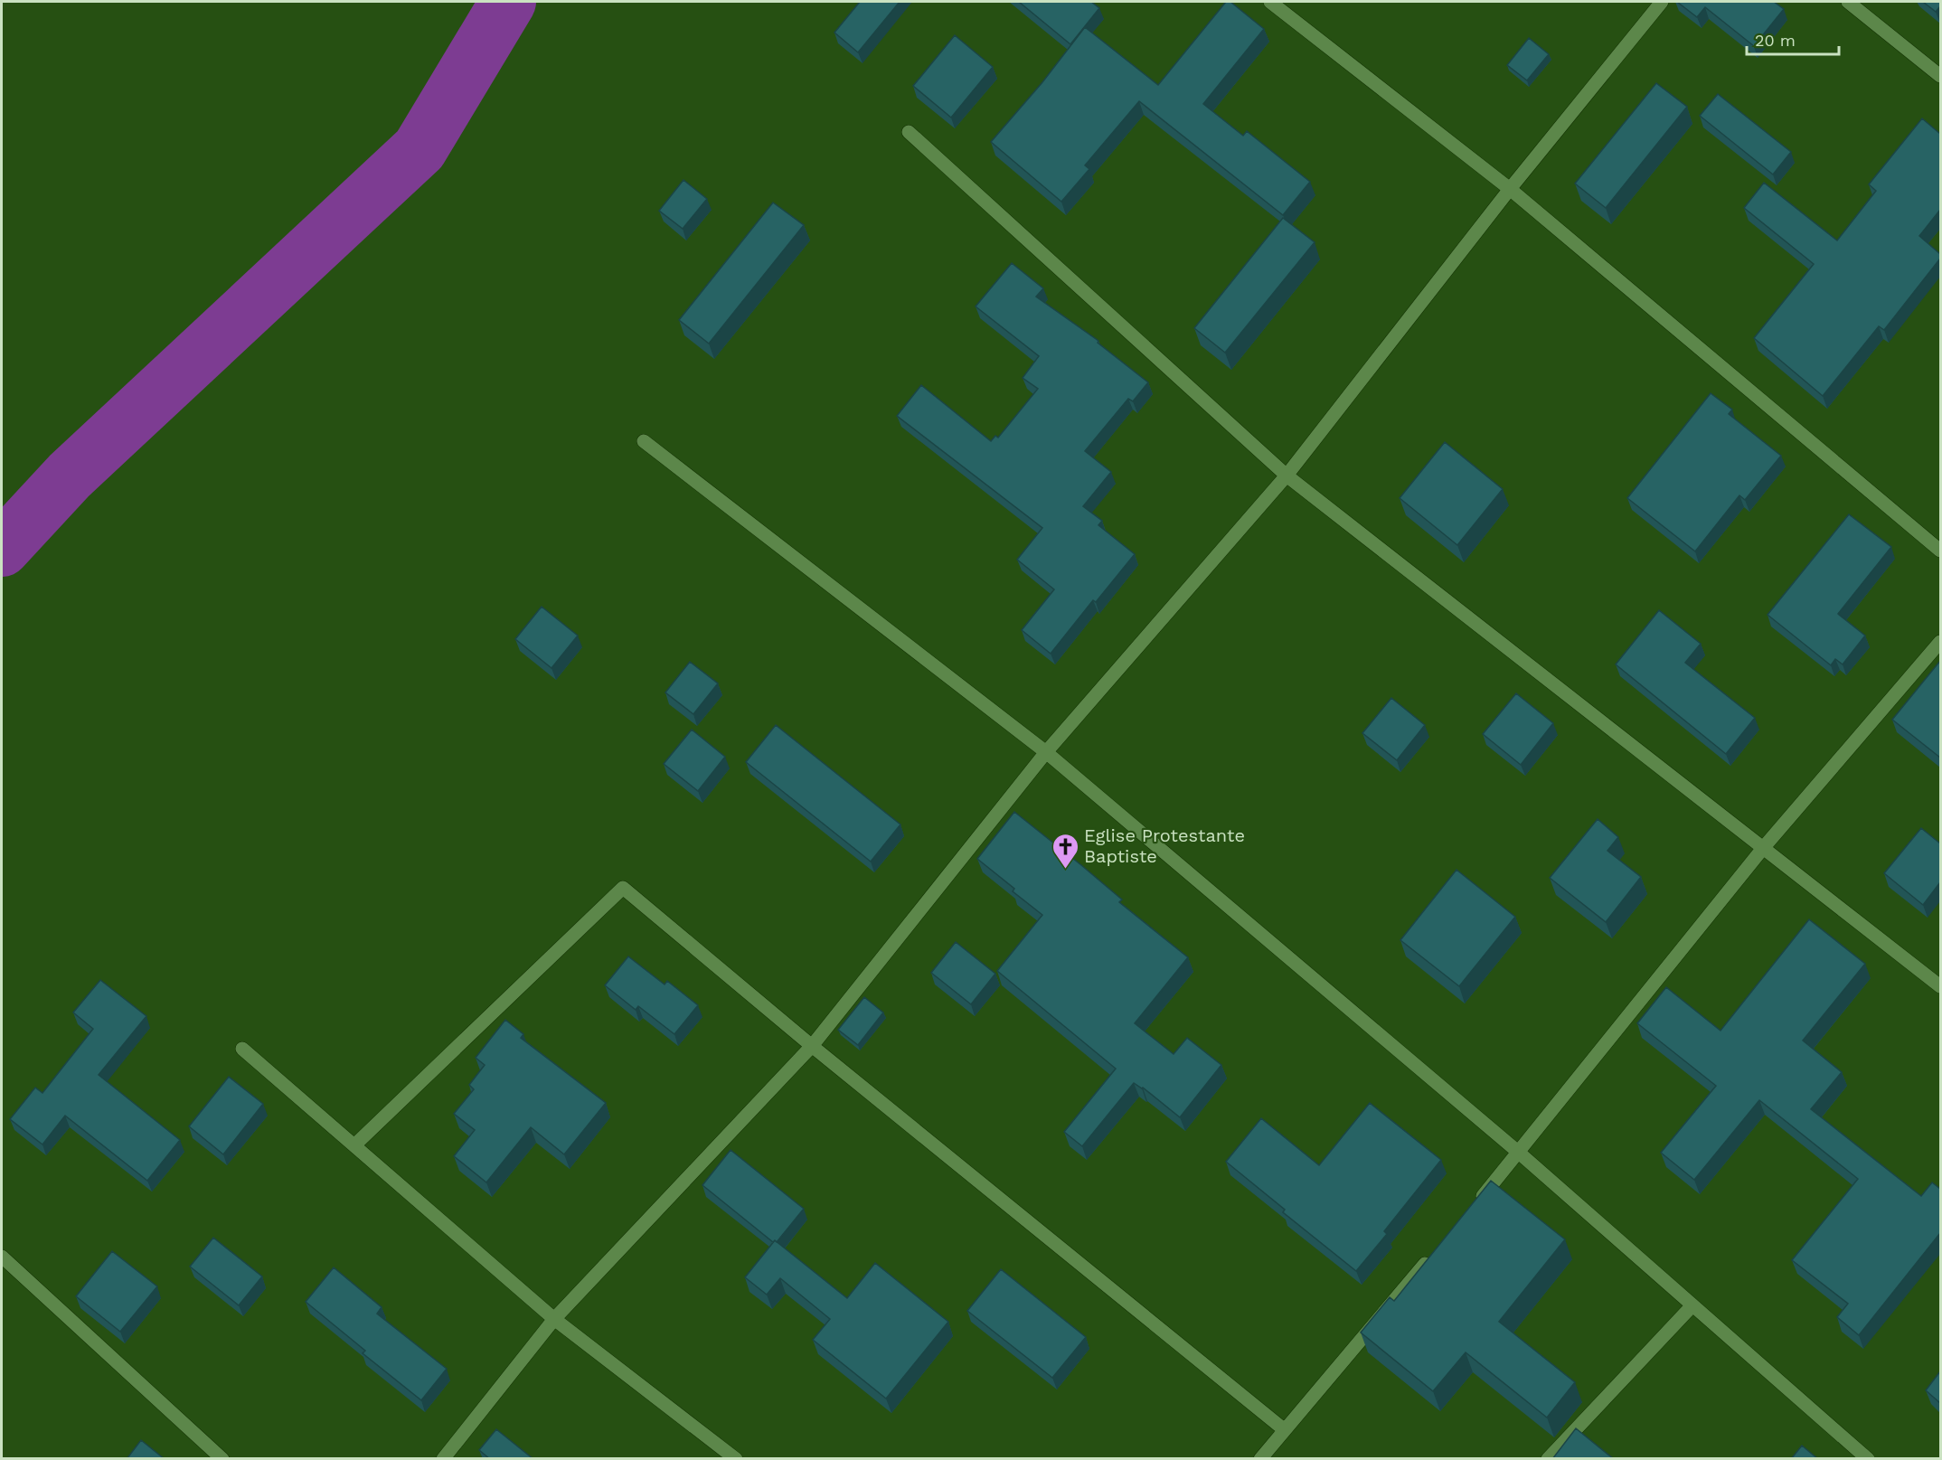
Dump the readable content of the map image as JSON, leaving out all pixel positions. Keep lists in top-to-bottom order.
{
  "places": {
    "church": ["Eglise Protestante Baptiste"]
  },
  "scale_bar": "20 m"
}
